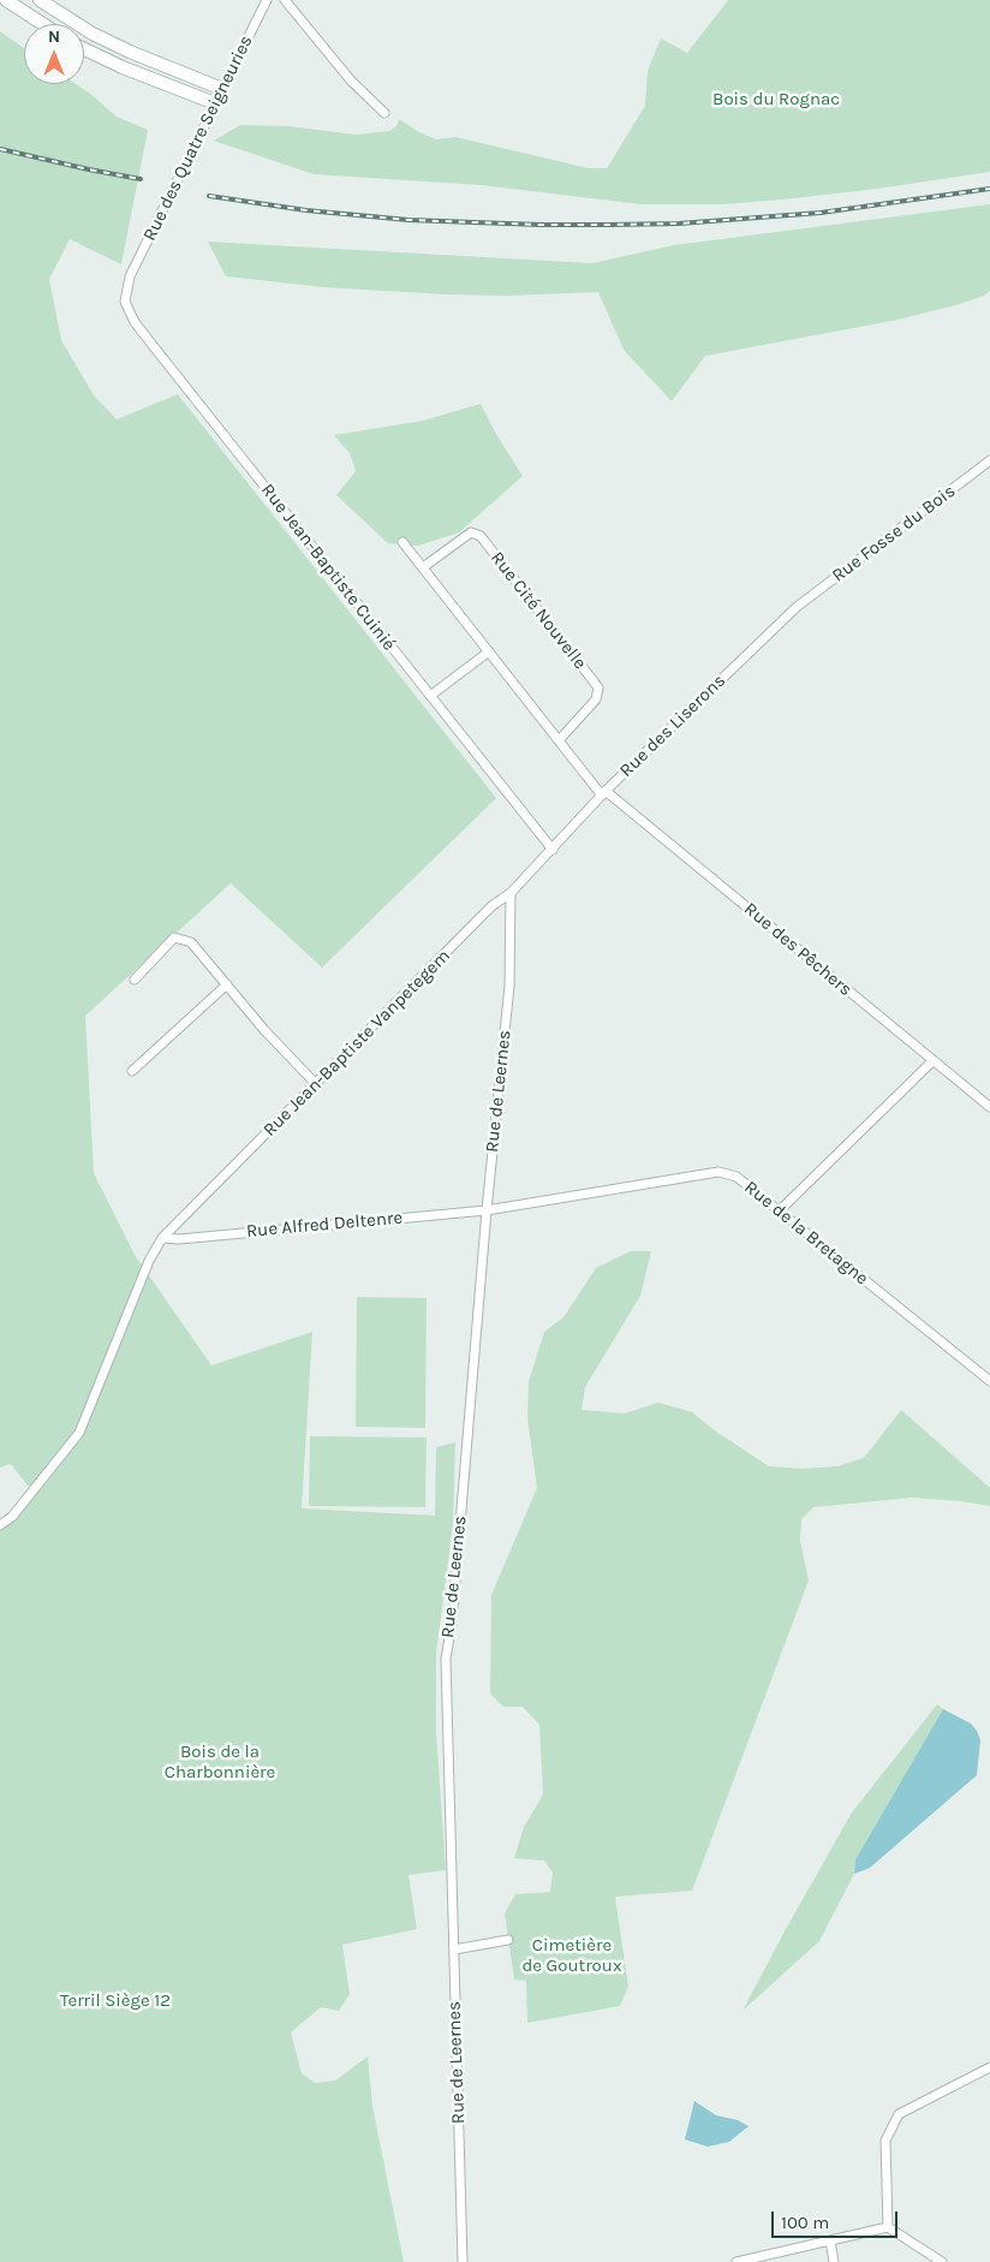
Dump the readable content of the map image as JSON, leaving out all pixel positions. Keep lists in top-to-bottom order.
{
  "streets": {
    "street": [
      "Rue des Quatre Seigneuries",
      "Rue Fosse du Bois",
      "Rue Jean-Baptiste Cuinié",
      "Rue Cité Nouvelle",
      "Rue des Liserons",
      "Rue des Pêchers",
      "Rue Jean-Baptiste Vanpetegem",
      "Rue de Leernes",
      "Rue Alfred Deltenre",
      "Rue de la Bretagne"
    ]
  },
  "crossings": [
    ["Rue des Quatre Seigneuries", "Rue Jean-Baptiste Cuinié"],
    ["Rue Fosse du Bois", "Rue des Liserons"],
    ["Rue Jean-Baptiste Cuinié", "Rue des Liserons"],
    ["Rue Jean-Baptiste Cuinié", "Rue Jean-Baptiste Vanpetegem"],
    ["Rue des Liserons", "Rue des Pêchers"],
    ["Rue des Liserons", "Rue Jean-Baptiste Vanpetegem"],
    ["Rue Jean-Baptiste Vanpetegem", "Rue de Leernes"],
    ["Rue Jean-Baptiste Vanpetegem", "Rue Alfred Deltenre"],
    ["Rue de Leernes", "Rue Alfred Deltenre"],
    ["Rue de Leernes", "Rue de la Bretagne"],
    ["Rue Alfred Deltenre", "Rue de la Bretagne"]
  ],
  "parks": [
    "Bois du Rognac",
    "Bois de la Charbonnière",
    "Cimetière de Goutroux",
    "Terril Siège 12"
  ],
  "scale_bar": "100 m",
  "north": "top"
}
